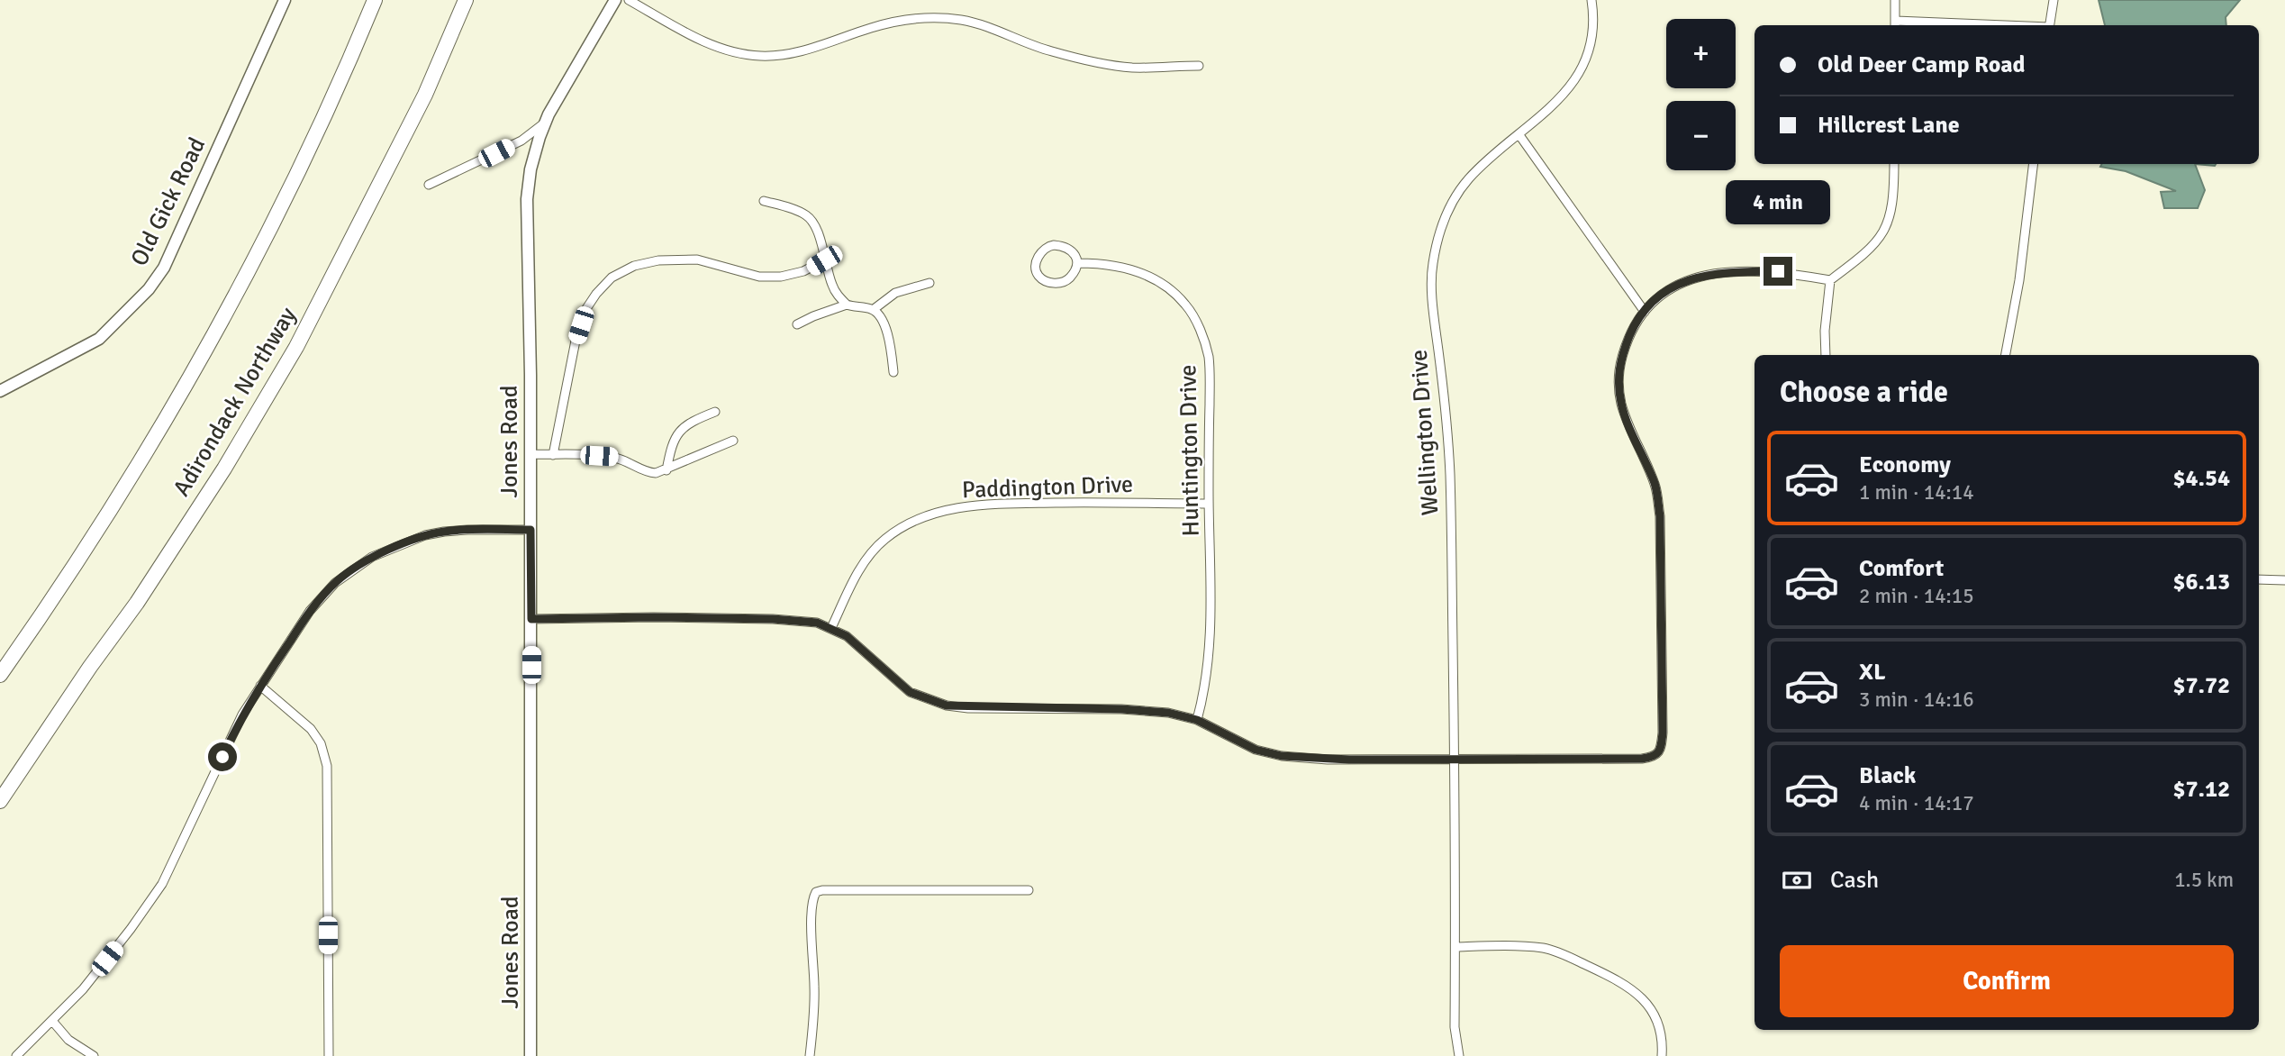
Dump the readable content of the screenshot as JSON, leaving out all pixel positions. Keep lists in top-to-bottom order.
{
  "streets": {
    "highway": ["Adirondack Northway"],
    "street": [
      "Old Gick Road",
      "Wellington Drive",
      "Jones Road",
      "Huntington Drive",
      "Paddington Drive"
    ]
  },
  "crossings": [
    ["Huntington Drive", "Paddington Drive"]
  ],
  "page": {
    "map_buttons": ["+", "−"],
    "banner": ["Old Deer Camp Road", "Hillcrest Lane"],
    "bubble": "4 min",
    "heading": "Choose a ride",
    "list": [
      {
        "name": "Economy",
        "note": "1 min · 14:14",
        "value": "$4.54"
      },
      {
        "name": "Comfort",
        "note": "2 min · 14:15",
        "value": "$6.13"
      },
      {
        "name": "XL",
        "note": "3 min · 14:16",
        "value": "$7.72"
      },
      {
        "name": "Black",
        "note": "4 min · 14:17",
        "value": "$7.12"
      }
    ],
    "pay": ["Cash", "1.5 km"],
    "buttons": "Confirm"
  }
}
